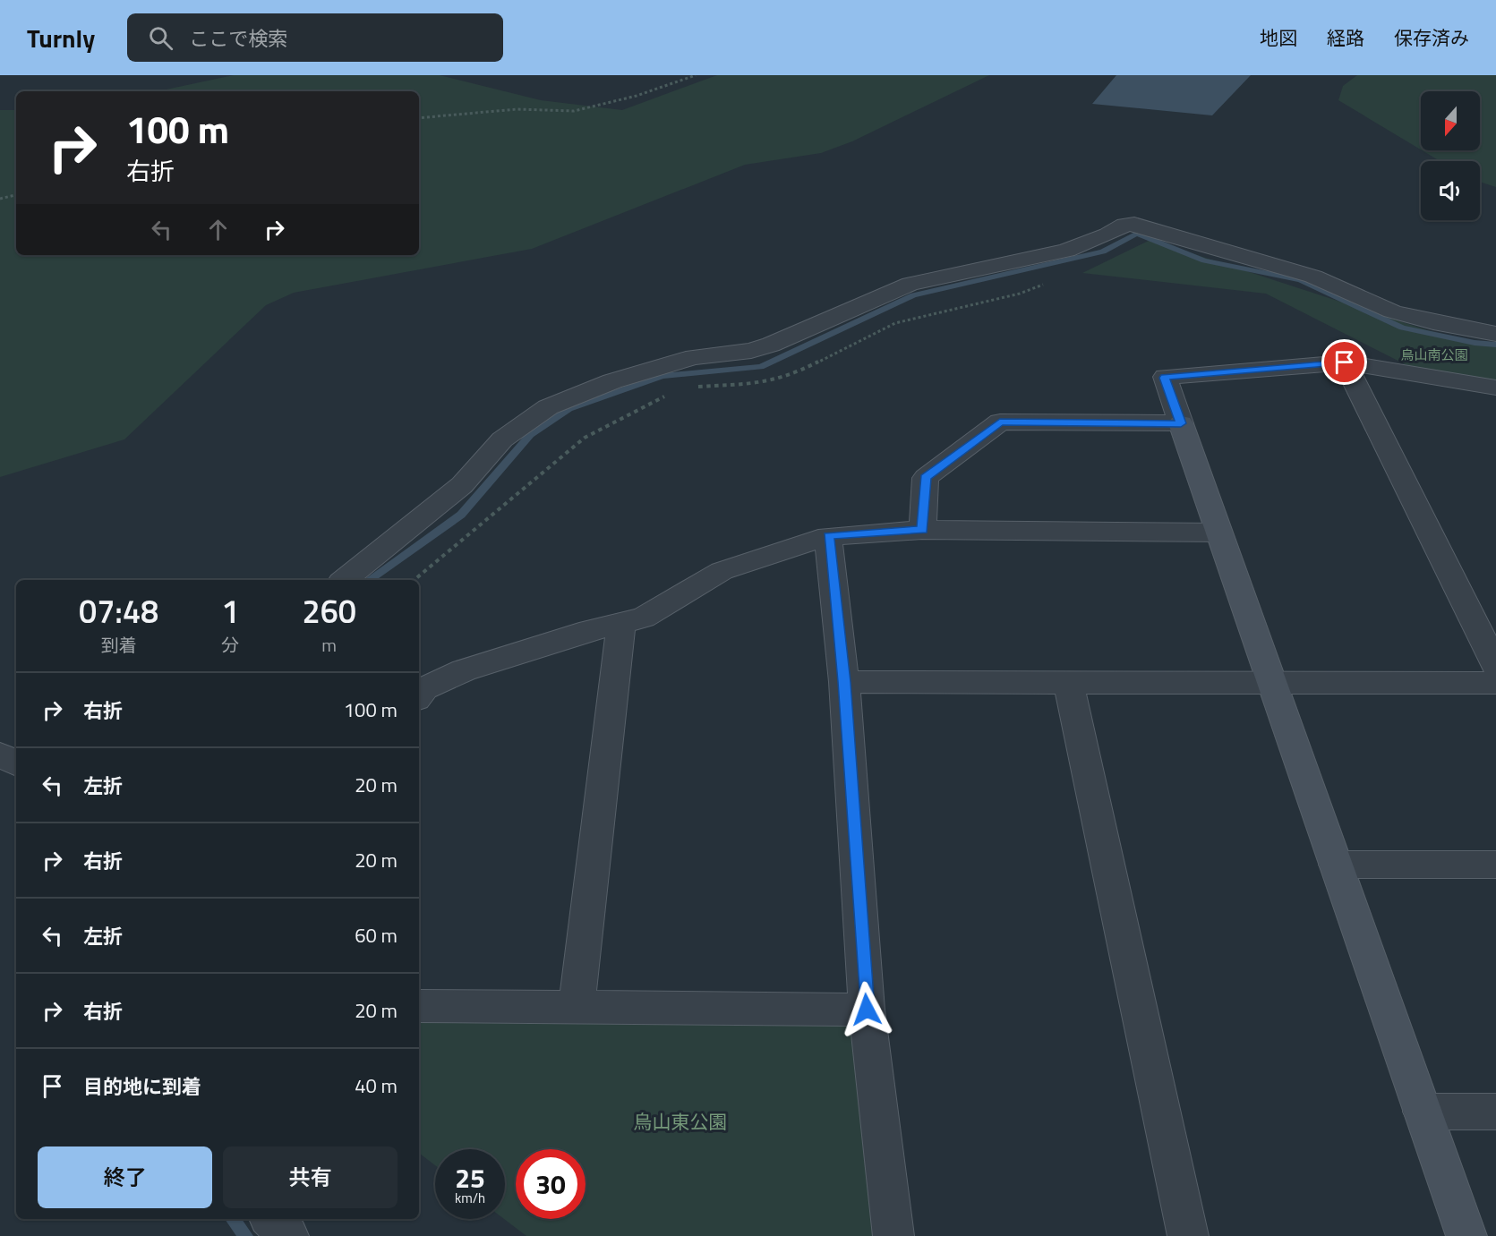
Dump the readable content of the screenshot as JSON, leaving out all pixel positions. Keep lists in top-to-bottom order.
{
  "parks": ["烏山南公園", "烏山東公園"],
  "north": "bottom",
  "page": {
    "header": "Turnly",
    "search": "ここで検索",
    "nav": ["地図", "経路", "保存済み"],
    "turn": ["100 m", "右折"],
    "eta": [
      "07:48",
      "到着",
      "1",
      "分",
      "260",
      "m"
    ],
    "list": [
      {
        "name": "右折",
        "value": "100 m"
      },
      {
        "name": "左折",
        "value": "20 m"
      },
      {
        "name": "右折",
        "value": "20 m"
      },
      {
        "name": "左折",
        "value": "60 m"
      },
      {
        "name": "右折",
        "value": "20 m"
      },
      {
        "name": "目的地に到着",
        "value": "40 m"
      }
    ],
    "buttons": ["終了", "共有"],
    "speed": "25 km/h",
    "limit": "30"
  }
}
